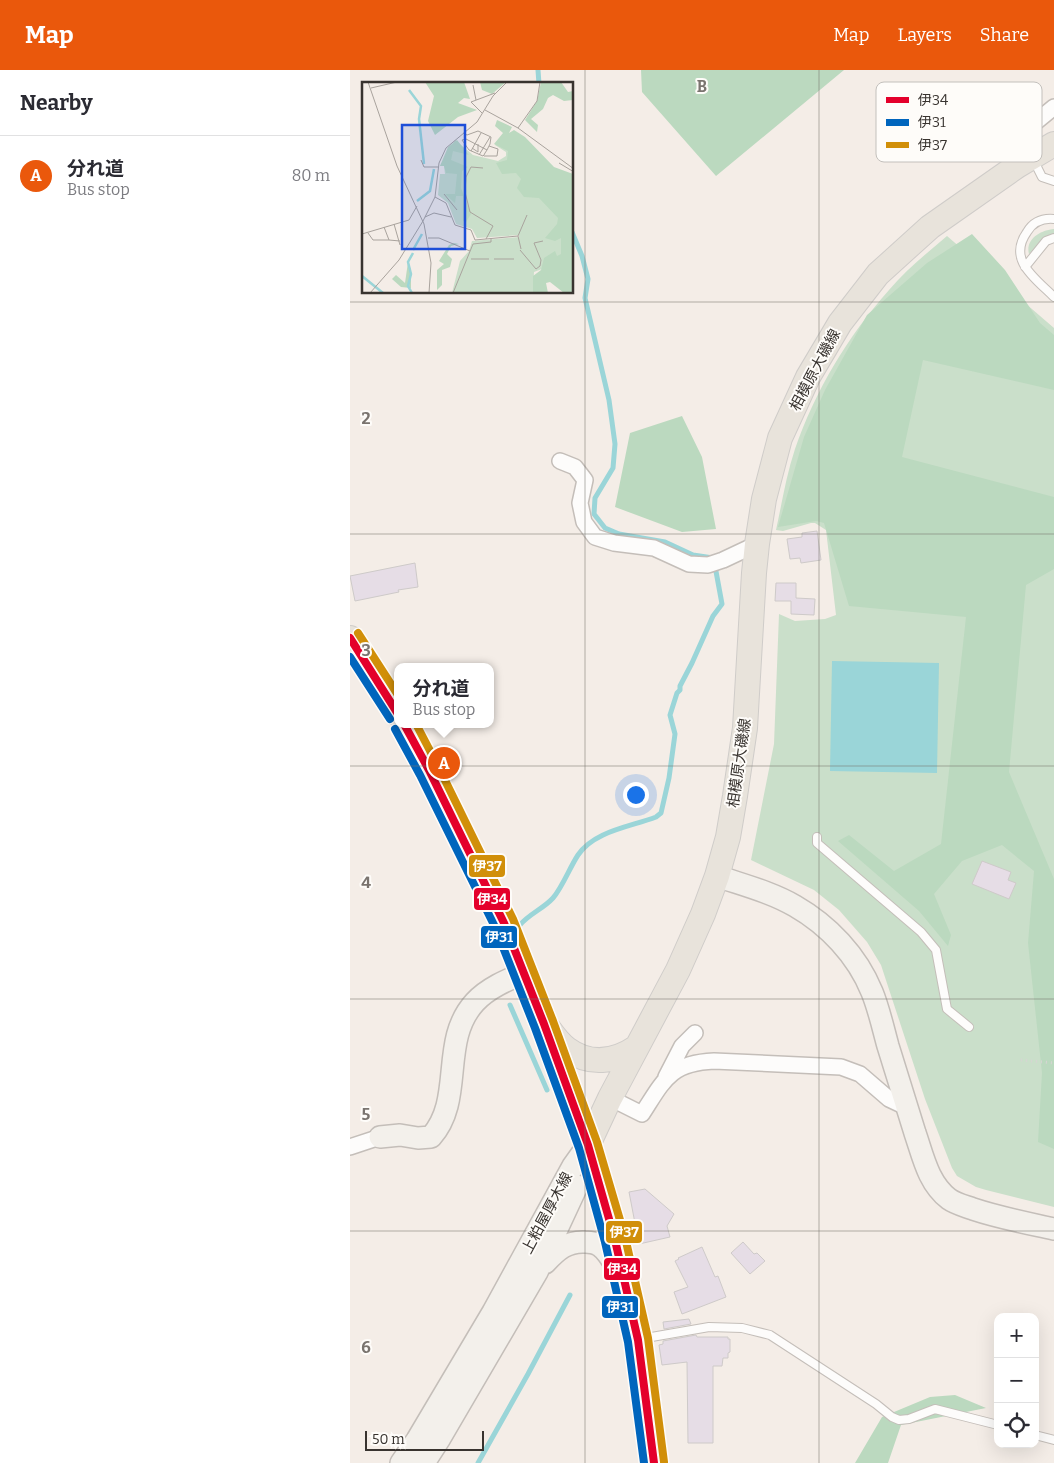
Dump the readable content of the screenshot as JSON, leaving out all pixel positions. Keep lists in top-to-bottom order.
{
  "streets": {
    "main road": ["相模原大磯線", "上粕屋厚木線"]
  },
  "crossings": [
    ["相模原大磯線", "上粕屋厚木線"]
  ],
  "lines": ["transit line 伊37", "transit line 伊34", "transit line 伊31"],
  "legend": ["伊34", "伊31", "伊37"],
  "scale_bar": "50 m",
  "page": {
    "header": "Map",
    "nav": ["Map", "Layers", "Share"],
    "heading": "Nearby",
    "list": [
      {
        "mark": "A",
        "name": "分れ道",
        "note": "Bus stop",
        "value": "80 m"
      }
    ],
    "popup": ["分れ道", "Bus stop"],
    "pins": "A",
    "map_buttons": ["+", "−"],
    "scale": "50 m"
  },
  "grid": {
    "columns": ["B"],
    "rows": [
      "2",
      "3",
      "4",
      "5",
      "6"
    ]
  }
}
